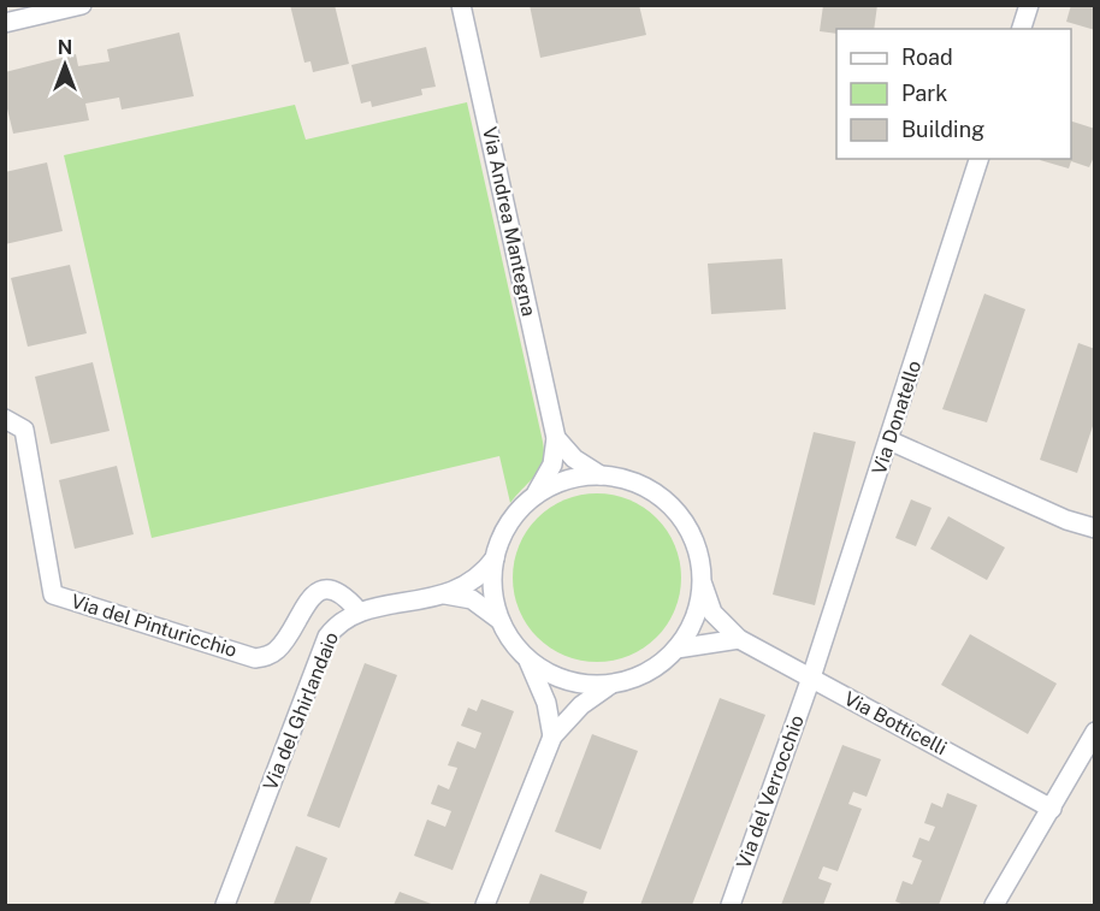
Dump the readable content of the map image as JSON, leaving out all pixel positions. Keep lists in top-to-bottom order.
{
  "streets": {
    "street": [
      "Via Andrea Mantegna",
      "Via Donatello",
      "Via del Pinturicchio",
      "Via del Ghirlandaio",
      "Via Botticelli",
      "Via del Verrocchio"
    ]
  },
  "crossings": [
    ["Via Andrea Mantegna", "Via del Ghirlandaio"],
    ["Via Andrea Mantegna", "Via Botticelli"],
    ["Via Donatello", "Via Botticelli"],
    ["Via Donatello", "Via del Verrocchio"],
    ["Via del Pinturicchio", "Via del Ghirlandaio"],
    ["Via del Ghirlandaio", "Via Botticelli"],
    ["Via Botticelli", "Via del Verrocchio"]
  ],
  "legend": ["Road", "Park", "Building"],
  "north": "top"
}
